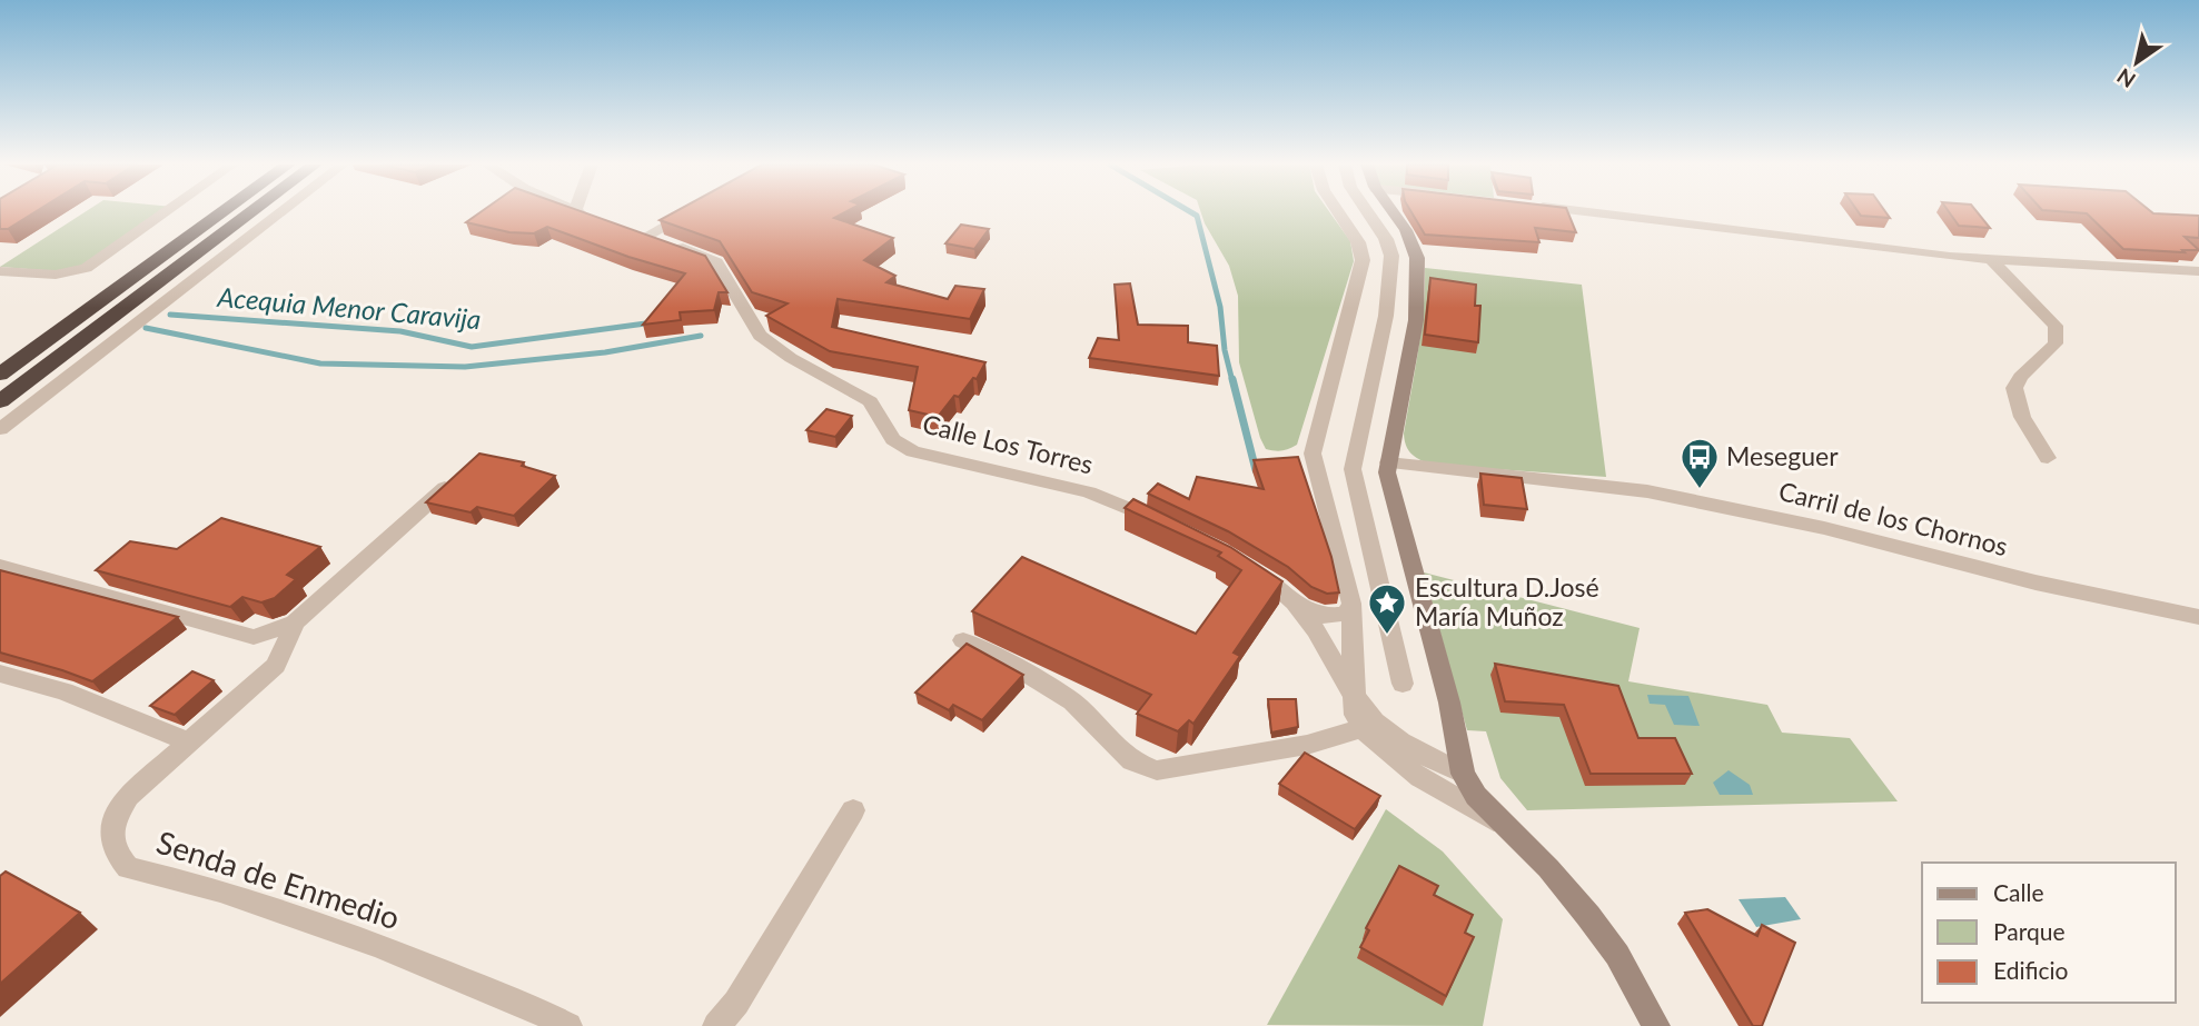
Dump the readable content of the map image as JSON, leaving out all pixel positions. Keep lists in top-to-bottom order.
{
  "streets": {
    "street": ["Calle Los Torres", "Carril de los Chornos", "Senda de Enmedio"]
  },
  "water": ["Acequia Menor Caravija"],
  "places": {
    "bus stop": ["Meseguer"],
    "place": ["Escultura D.José María Muñoz"]
  },
  "legend": ["Calle", "Parque", "Edificio"],
  "north": "bottom left"
}
